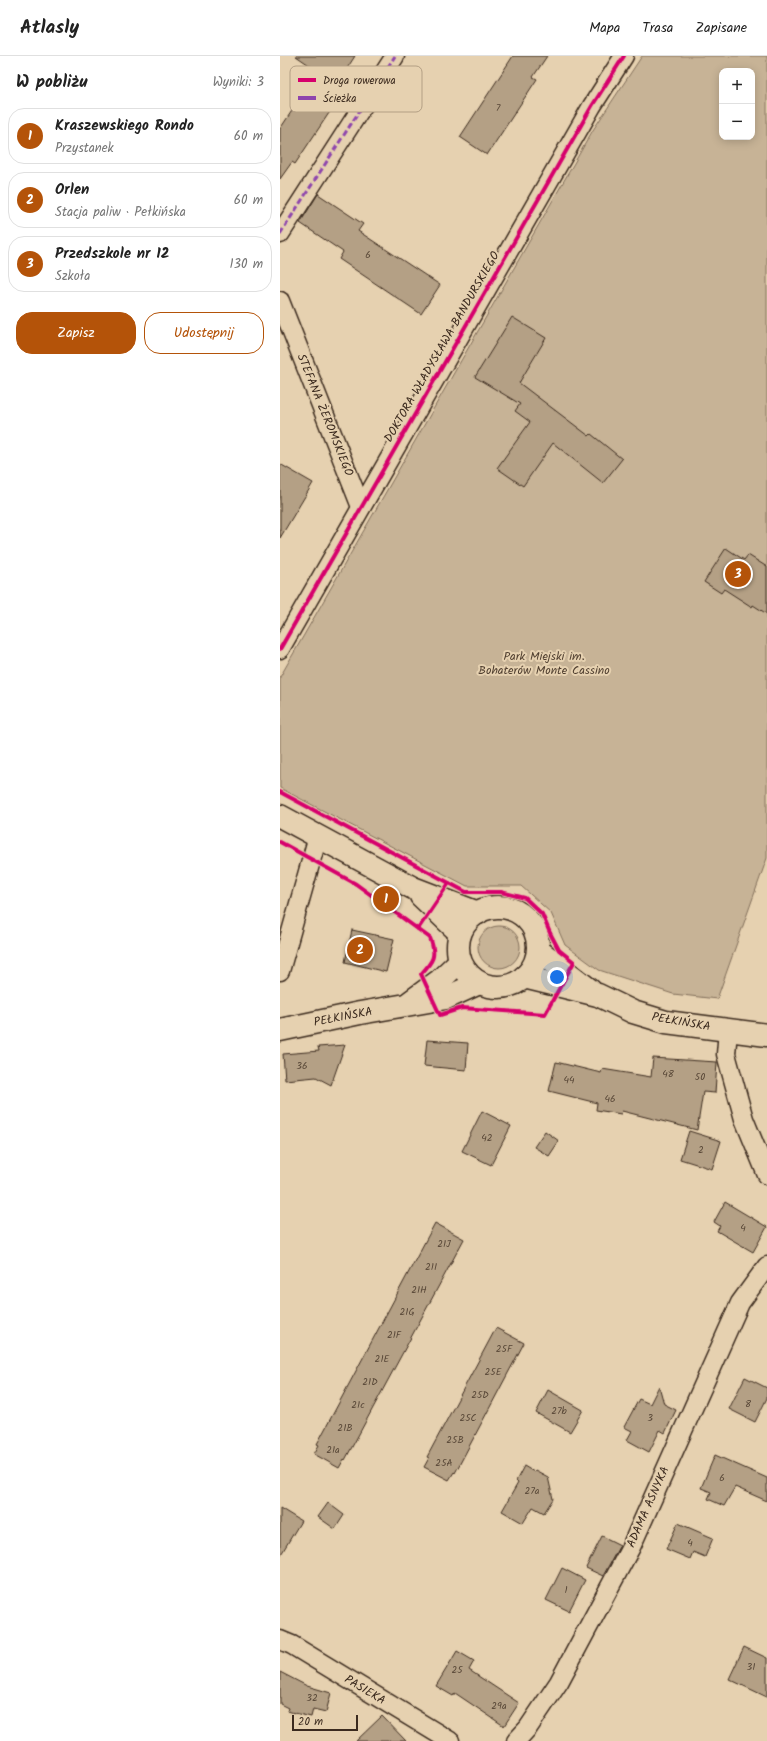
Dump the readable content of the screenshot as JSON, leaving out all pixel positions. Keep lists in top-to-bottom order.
{
  "streets": {
    "street": [
      "DOKTORA WŁADYSŁAWA BANDURSKIEGO",
      "STEFANA ŻEROMSKIEGO",
      "PEŁKIŃSKA",
      "ADAMA ASNYKA",
      "PASIEKA"
    ]
  },
  "crossings": [
    ["DOKTORA WŁADYSŁAWA BANDURSKIEGO", "STEFANA ŻEROMSKIEGO"]
  ],
  "parks": ["Park Miejski im. Bohaterów Monte Cassino"],
  "house_numbers": [
    "7",
    "6",
    "36",
    "48",
    "50",
    "44",
    "46",
    "42",
    "2",
    "4",
    "21J",
    "21I",
    "21H",
    "21G",
    "21F",
    "25F",
    "21E",
    "25E",
    "21D",
    "25D",
    "8",
    "21c",
    "27b",
    "25C",
    "3",
    "21B",
    "25B",
    "21a",
    "25A",
    "6",
    "27a",
    "4",
    "1",
    "31",
    "25",
    "32",
    "29a"
  ],
  "legend": ["Droga rowerowa", "Ścieżka"],
  "scale_bar": "20 m",
  "page": {
    "header": "Atlasly",
    "nav": ["Mapa", "Trasa", "Zapisane"],
    "heading": ["W pobliżu", "Wyniki: 3"],
    "map_buttons": ["+", "−"],
    "list": [
      {
        "mark": "1",
        "name": "Kraszewskiego Rondo",
        "note": "Przystanek",
        "value": "60 m"
      },
      {
        "mark": "2",
        "name": "Orlen",
        "note": "Stacja paliw · Pełkińska",
        "value": "60 m"
      },
      {
        "mark": "3",
        "name": "Przedszkole nr 12",
        "note": "Szkoła",
        "value": "130 m"
      }
    ],
    "buttons": ["Zapisz", "Udostępnij"],
    "pins": ["3", "1", "2"],
    "scale": "20 m"
  }
}
